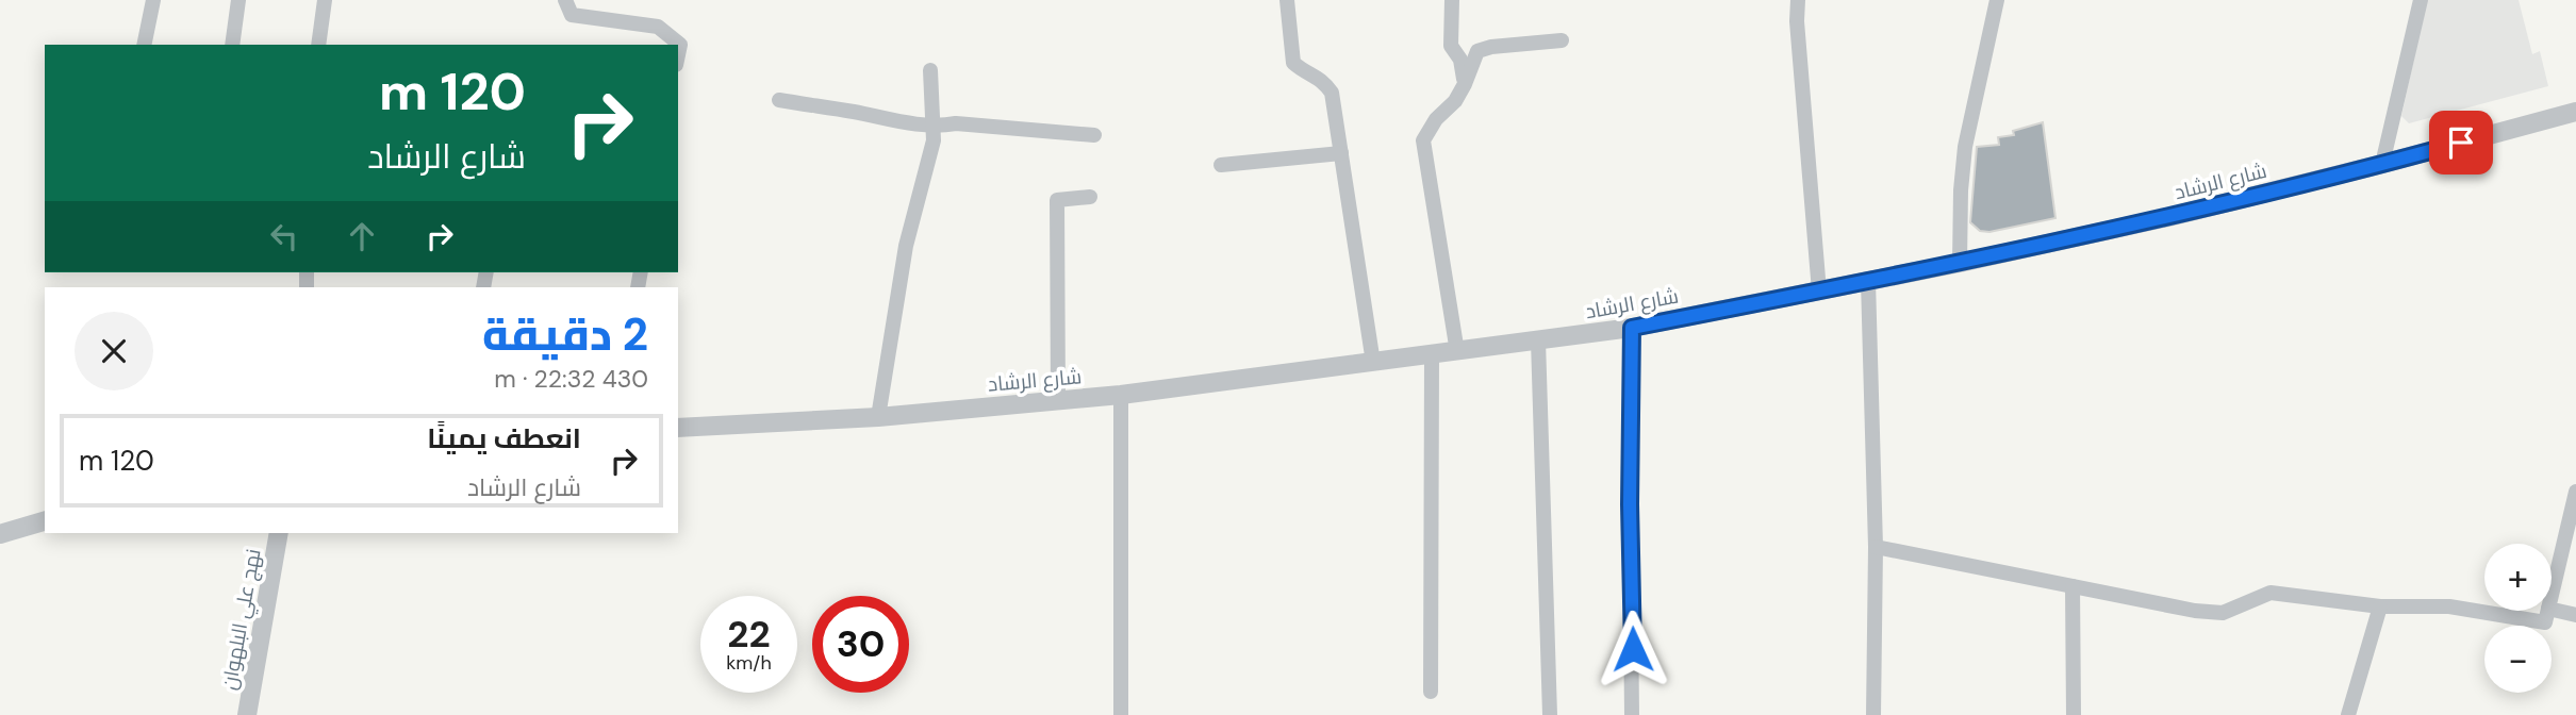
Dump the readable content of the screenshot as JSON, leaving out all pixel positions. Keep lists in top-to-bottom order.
{
  "streets": {
    "street": ["شارع الرشاد", "نهج علي البلهوان"]
  },
  "page": {
    "turn": ["120 m", "شارع الرشاد"],
    "heading": ["2 دقيقة", "430 m · 22:32"],
    "list": [
      {
        "name": "انعطف يمينًا",
        "note": "شارع الرشاد",
        "value": "120 m"
      }
    ],
    "map_buttons": ["+", "−"],
    "speed": "22 km/h",
    "limit": "30"
  }
}
